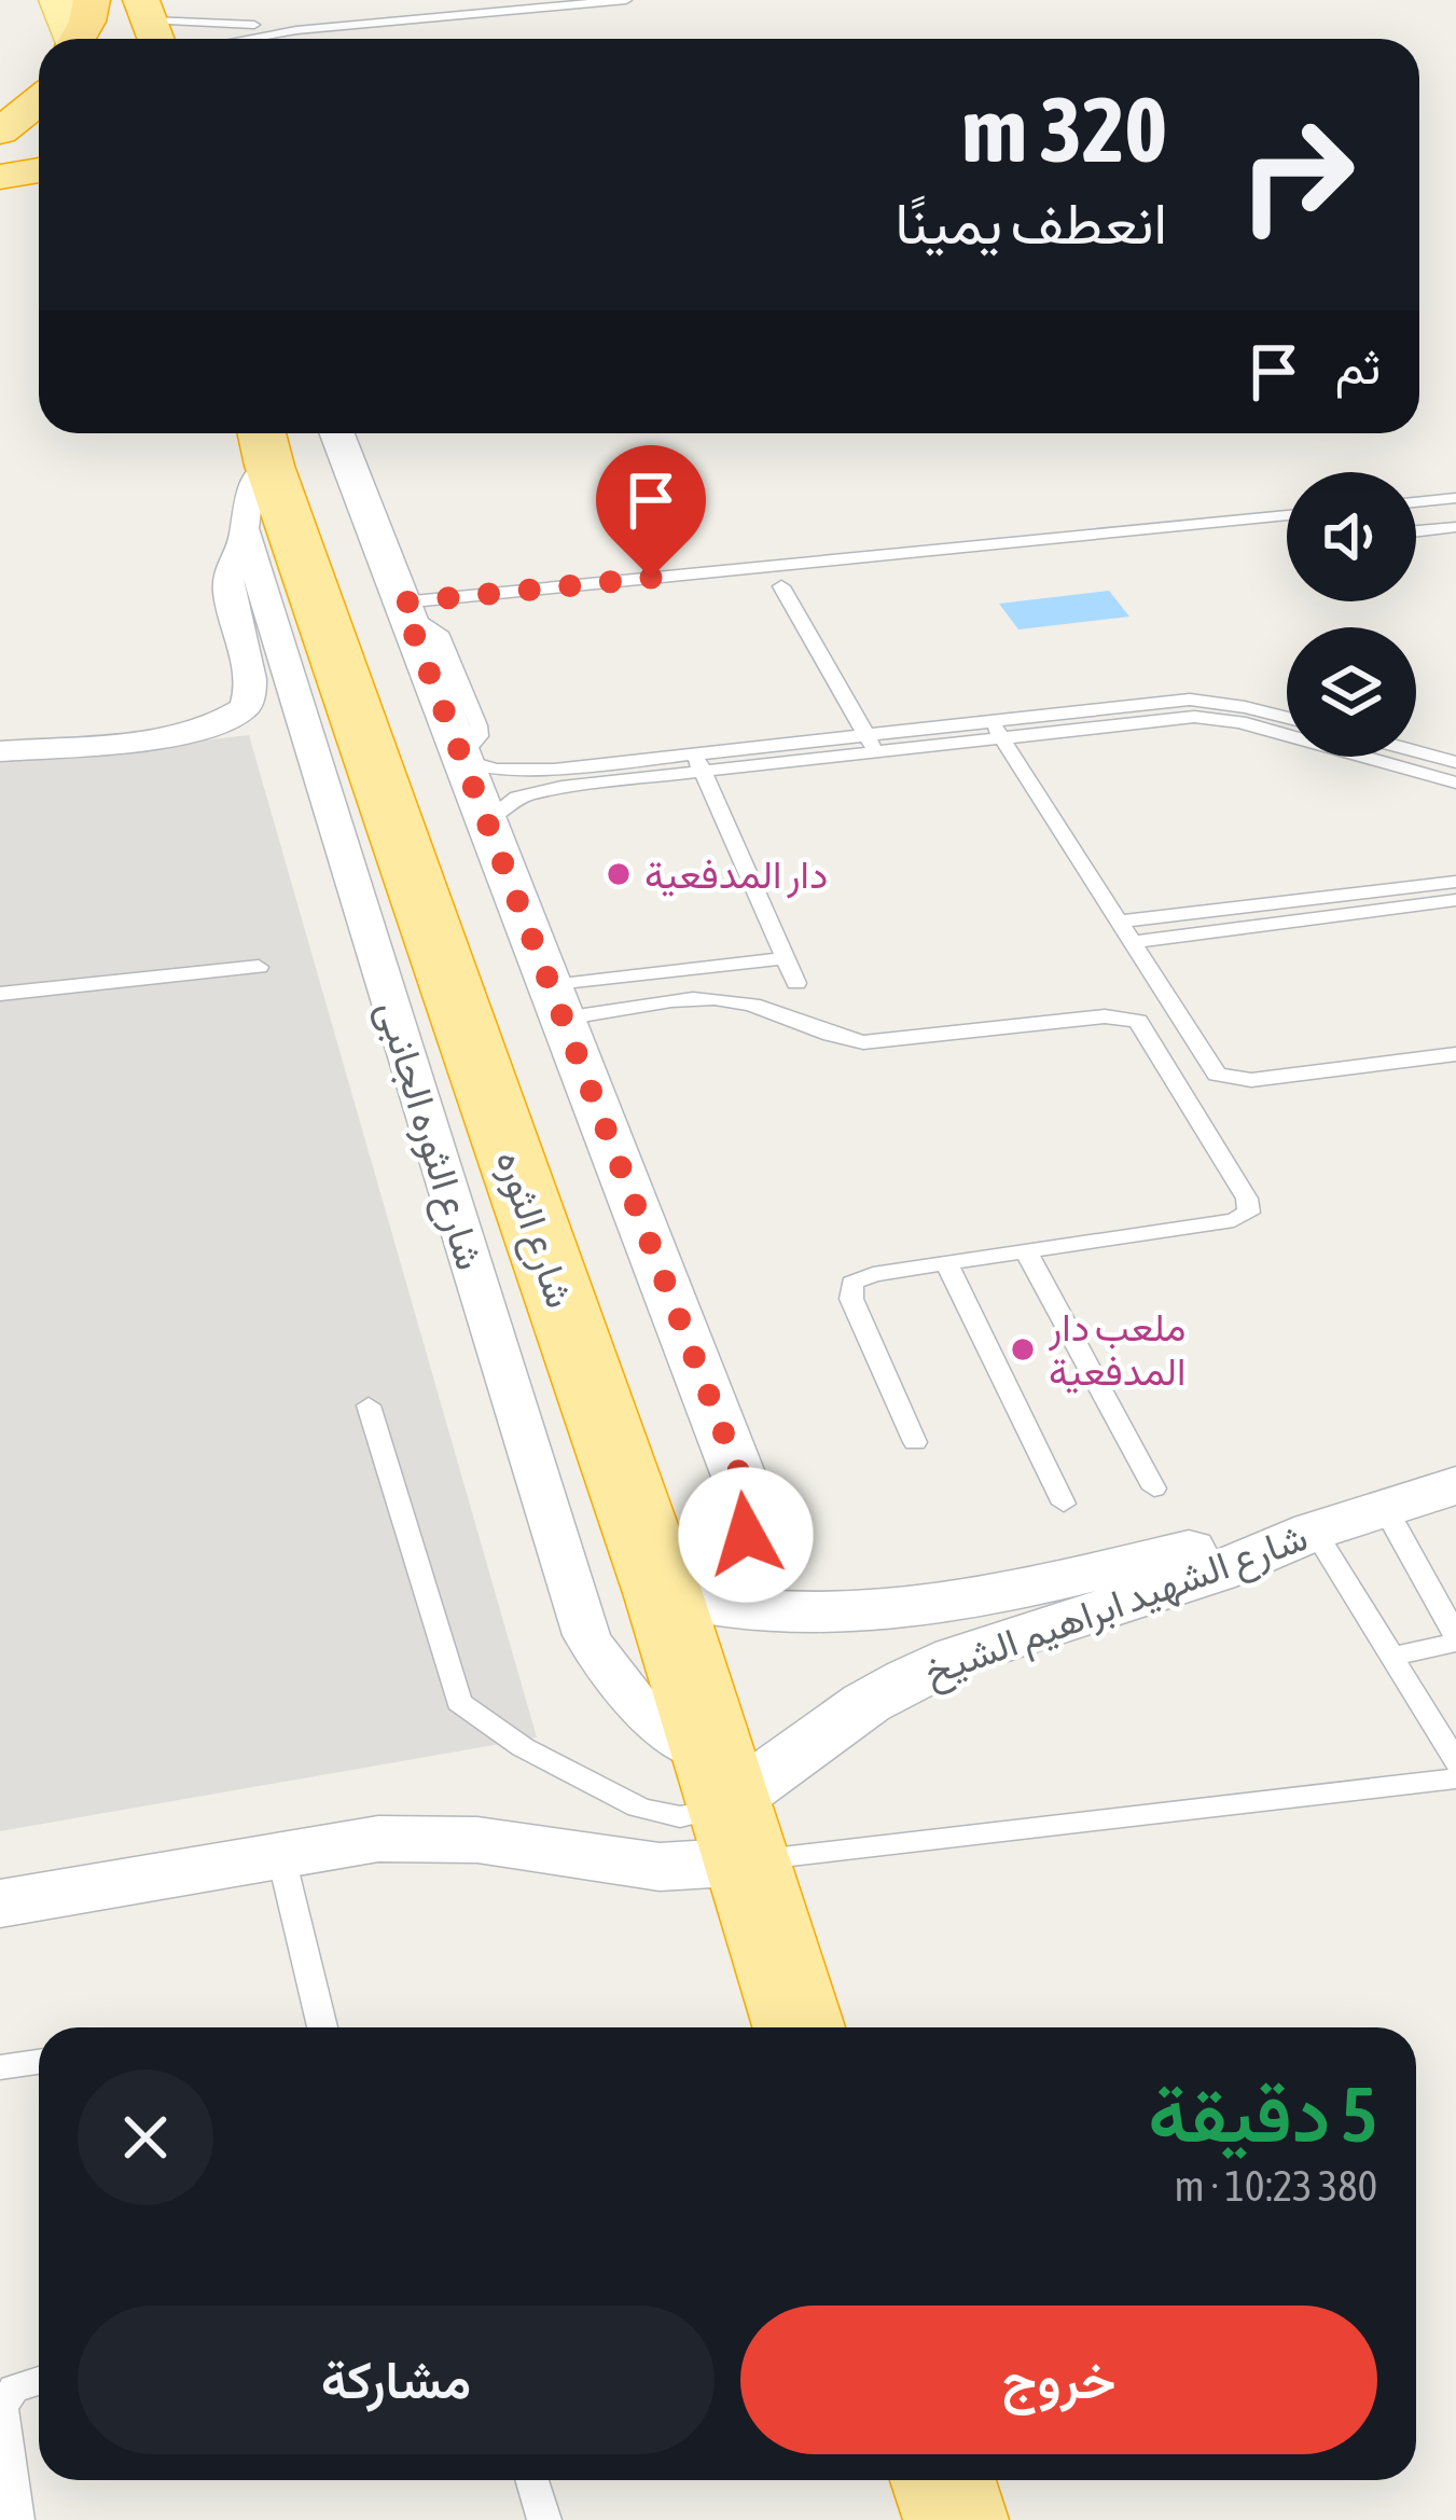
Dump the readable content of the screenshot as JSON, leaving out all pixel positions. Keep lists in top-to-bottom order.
{
  "streets": {
    "highway": ["شارع الثوره"],
    "street": ["شارع الثوره الجانبى", "شارع الشهيد ابراهيم الشيخ"]
  },
  "crossings": [
    ["شارع الثوره الجانبى", "شارع الثوره"],
    ["شارع الثوره الجانبى", "شارع الشهيد ابراهيم الشيخ"],
    ["شارع الثوره", "شارع الشهيد ابراهيم الشيخ"]
  ],
  "places": ["دار المدفعية", "ملعب دار المدفعية"],
  "page": {
    "turn": ["320 m", "انعطف يمينًا"],
    "then": "ثم",
    "heading": ["5 دقيقة", "380 m · 10:23"],
    "buttons": ["خروج", "مشاركة"]
  }
}
